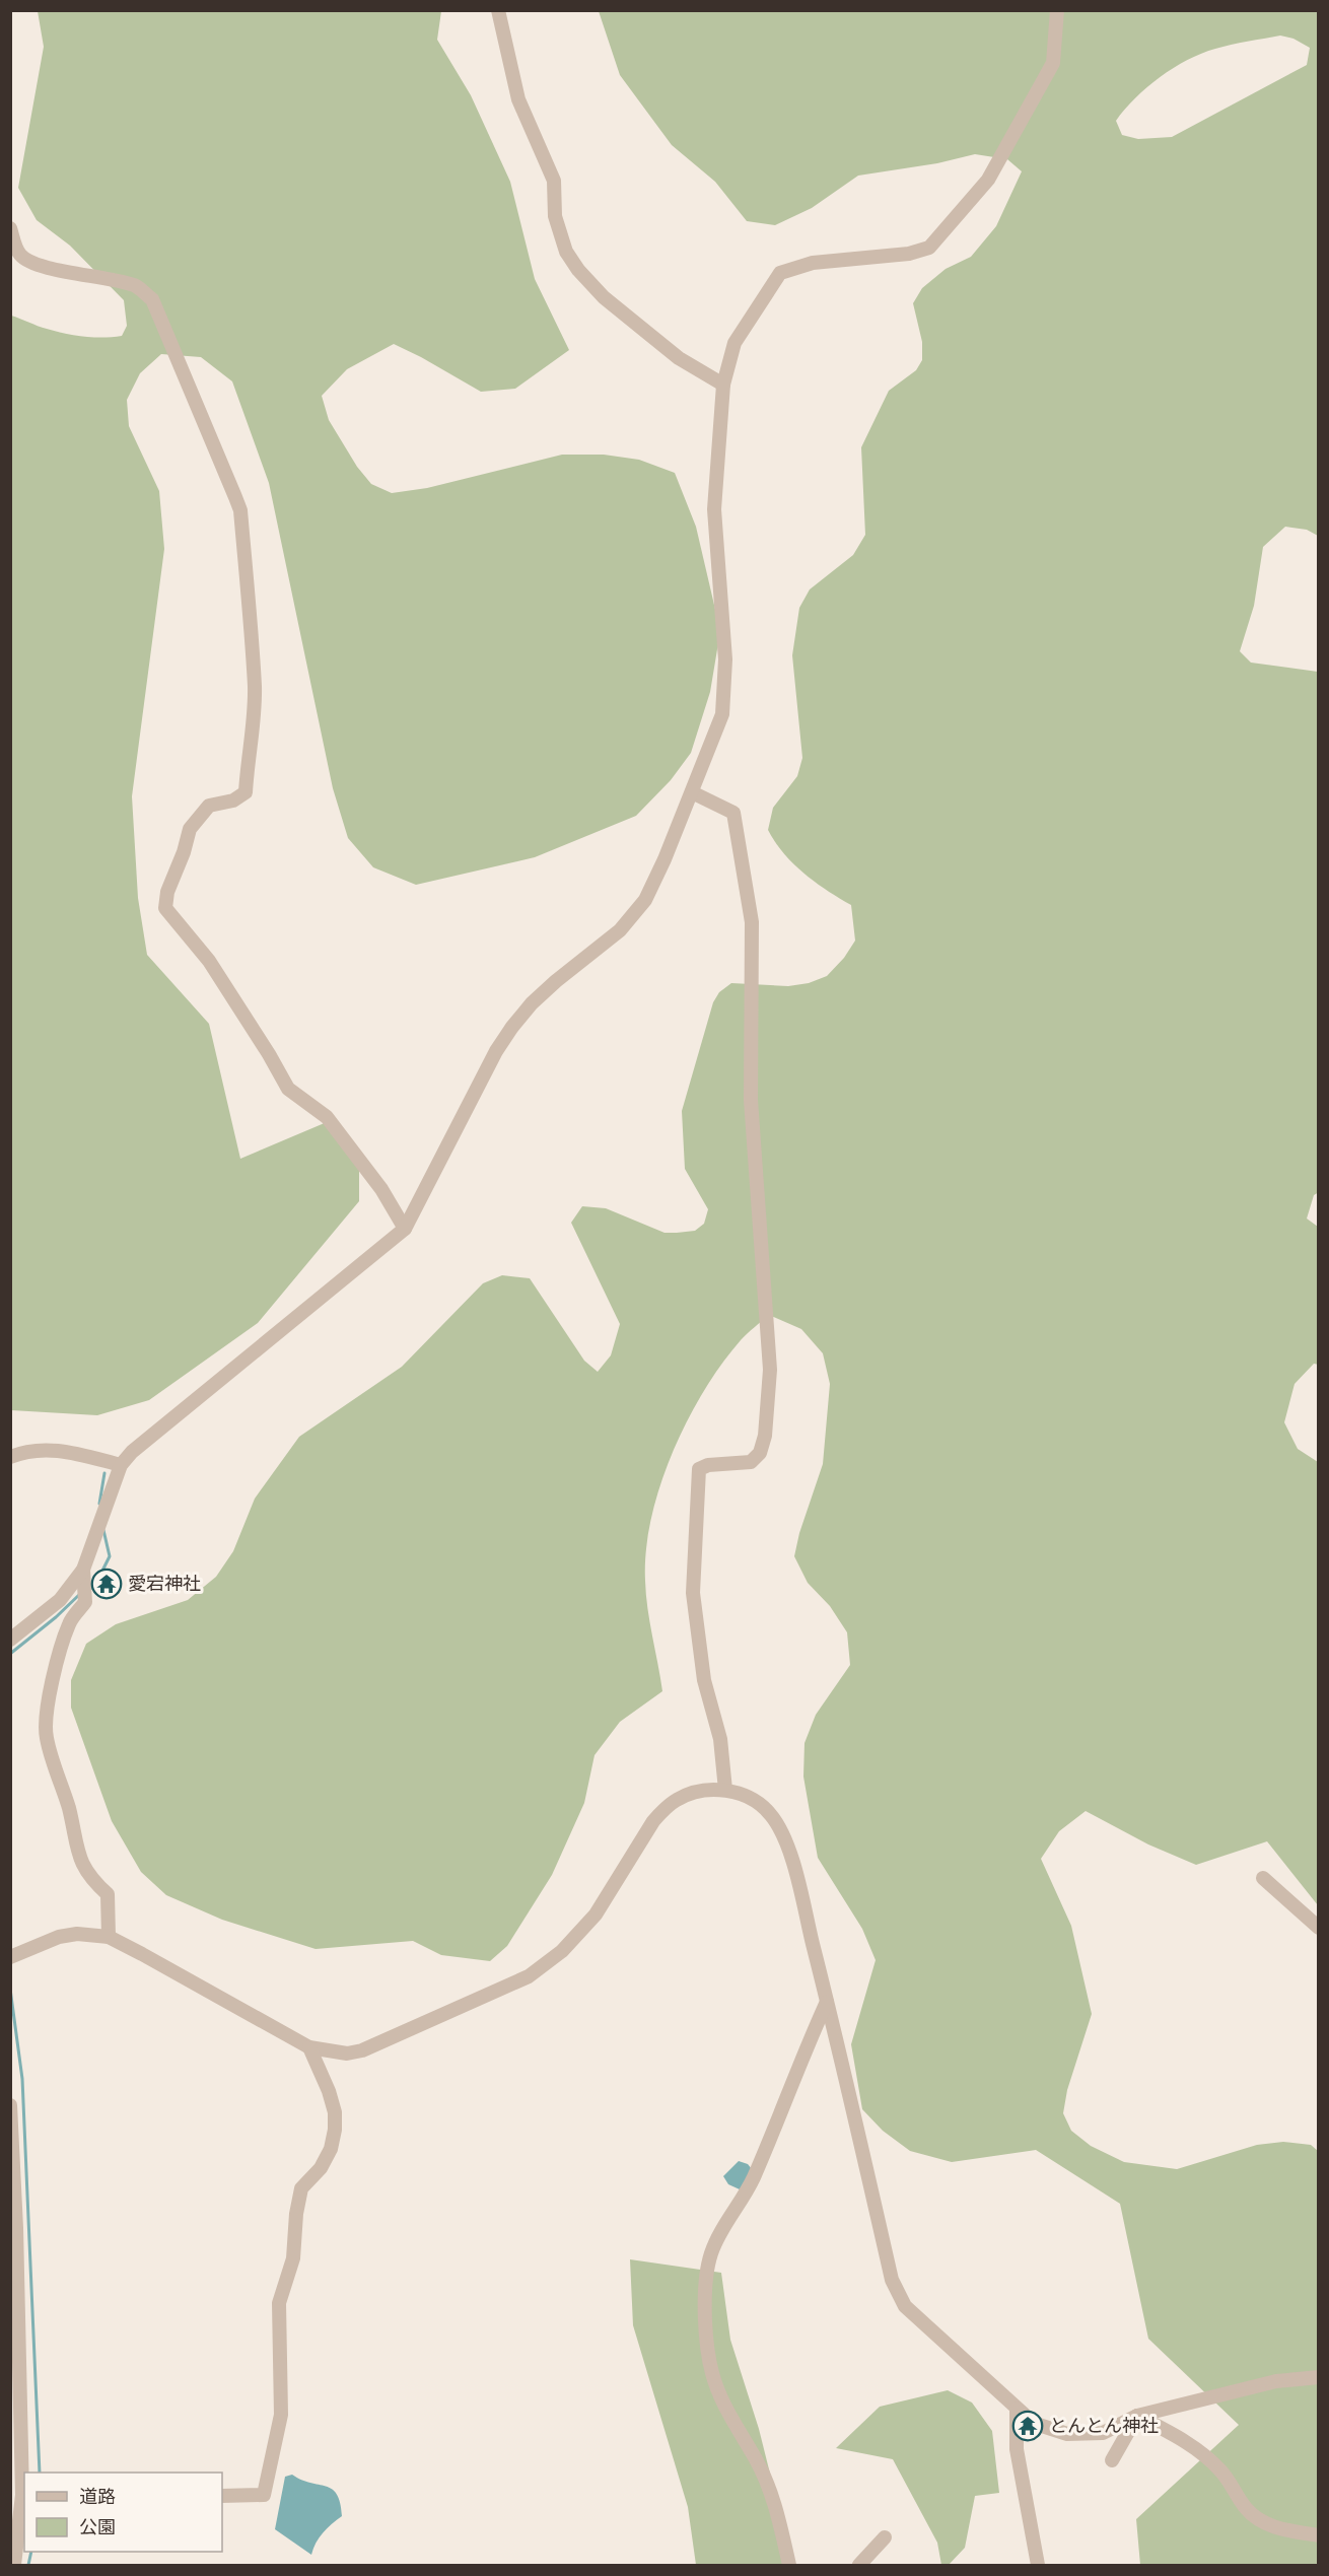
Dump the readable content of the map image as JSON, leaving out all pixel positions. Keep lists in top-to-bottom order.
{
  "places": {
    "temple": ["愛宕神社", "とんとん神社"]
  },
  "legend": ["道路", "公園"]
}
